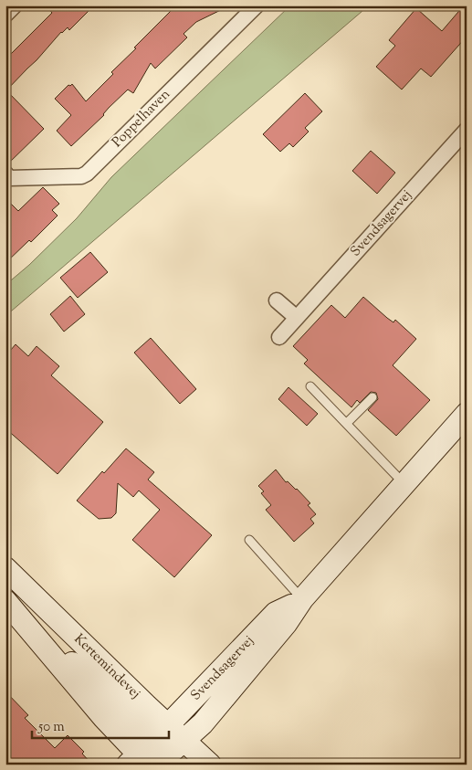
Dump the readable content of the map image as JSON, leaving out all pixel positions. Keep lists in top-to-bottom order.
{
  "streets": {
    "main road": ["Svendsagervej", "Kertemindevej"],
    "street": ["Poppelhaven"]
  },
  "crossings": [
    ["Svendsagervej", "Kertemindevej"]
  ],
  "scale_bar": "50 m"
}
